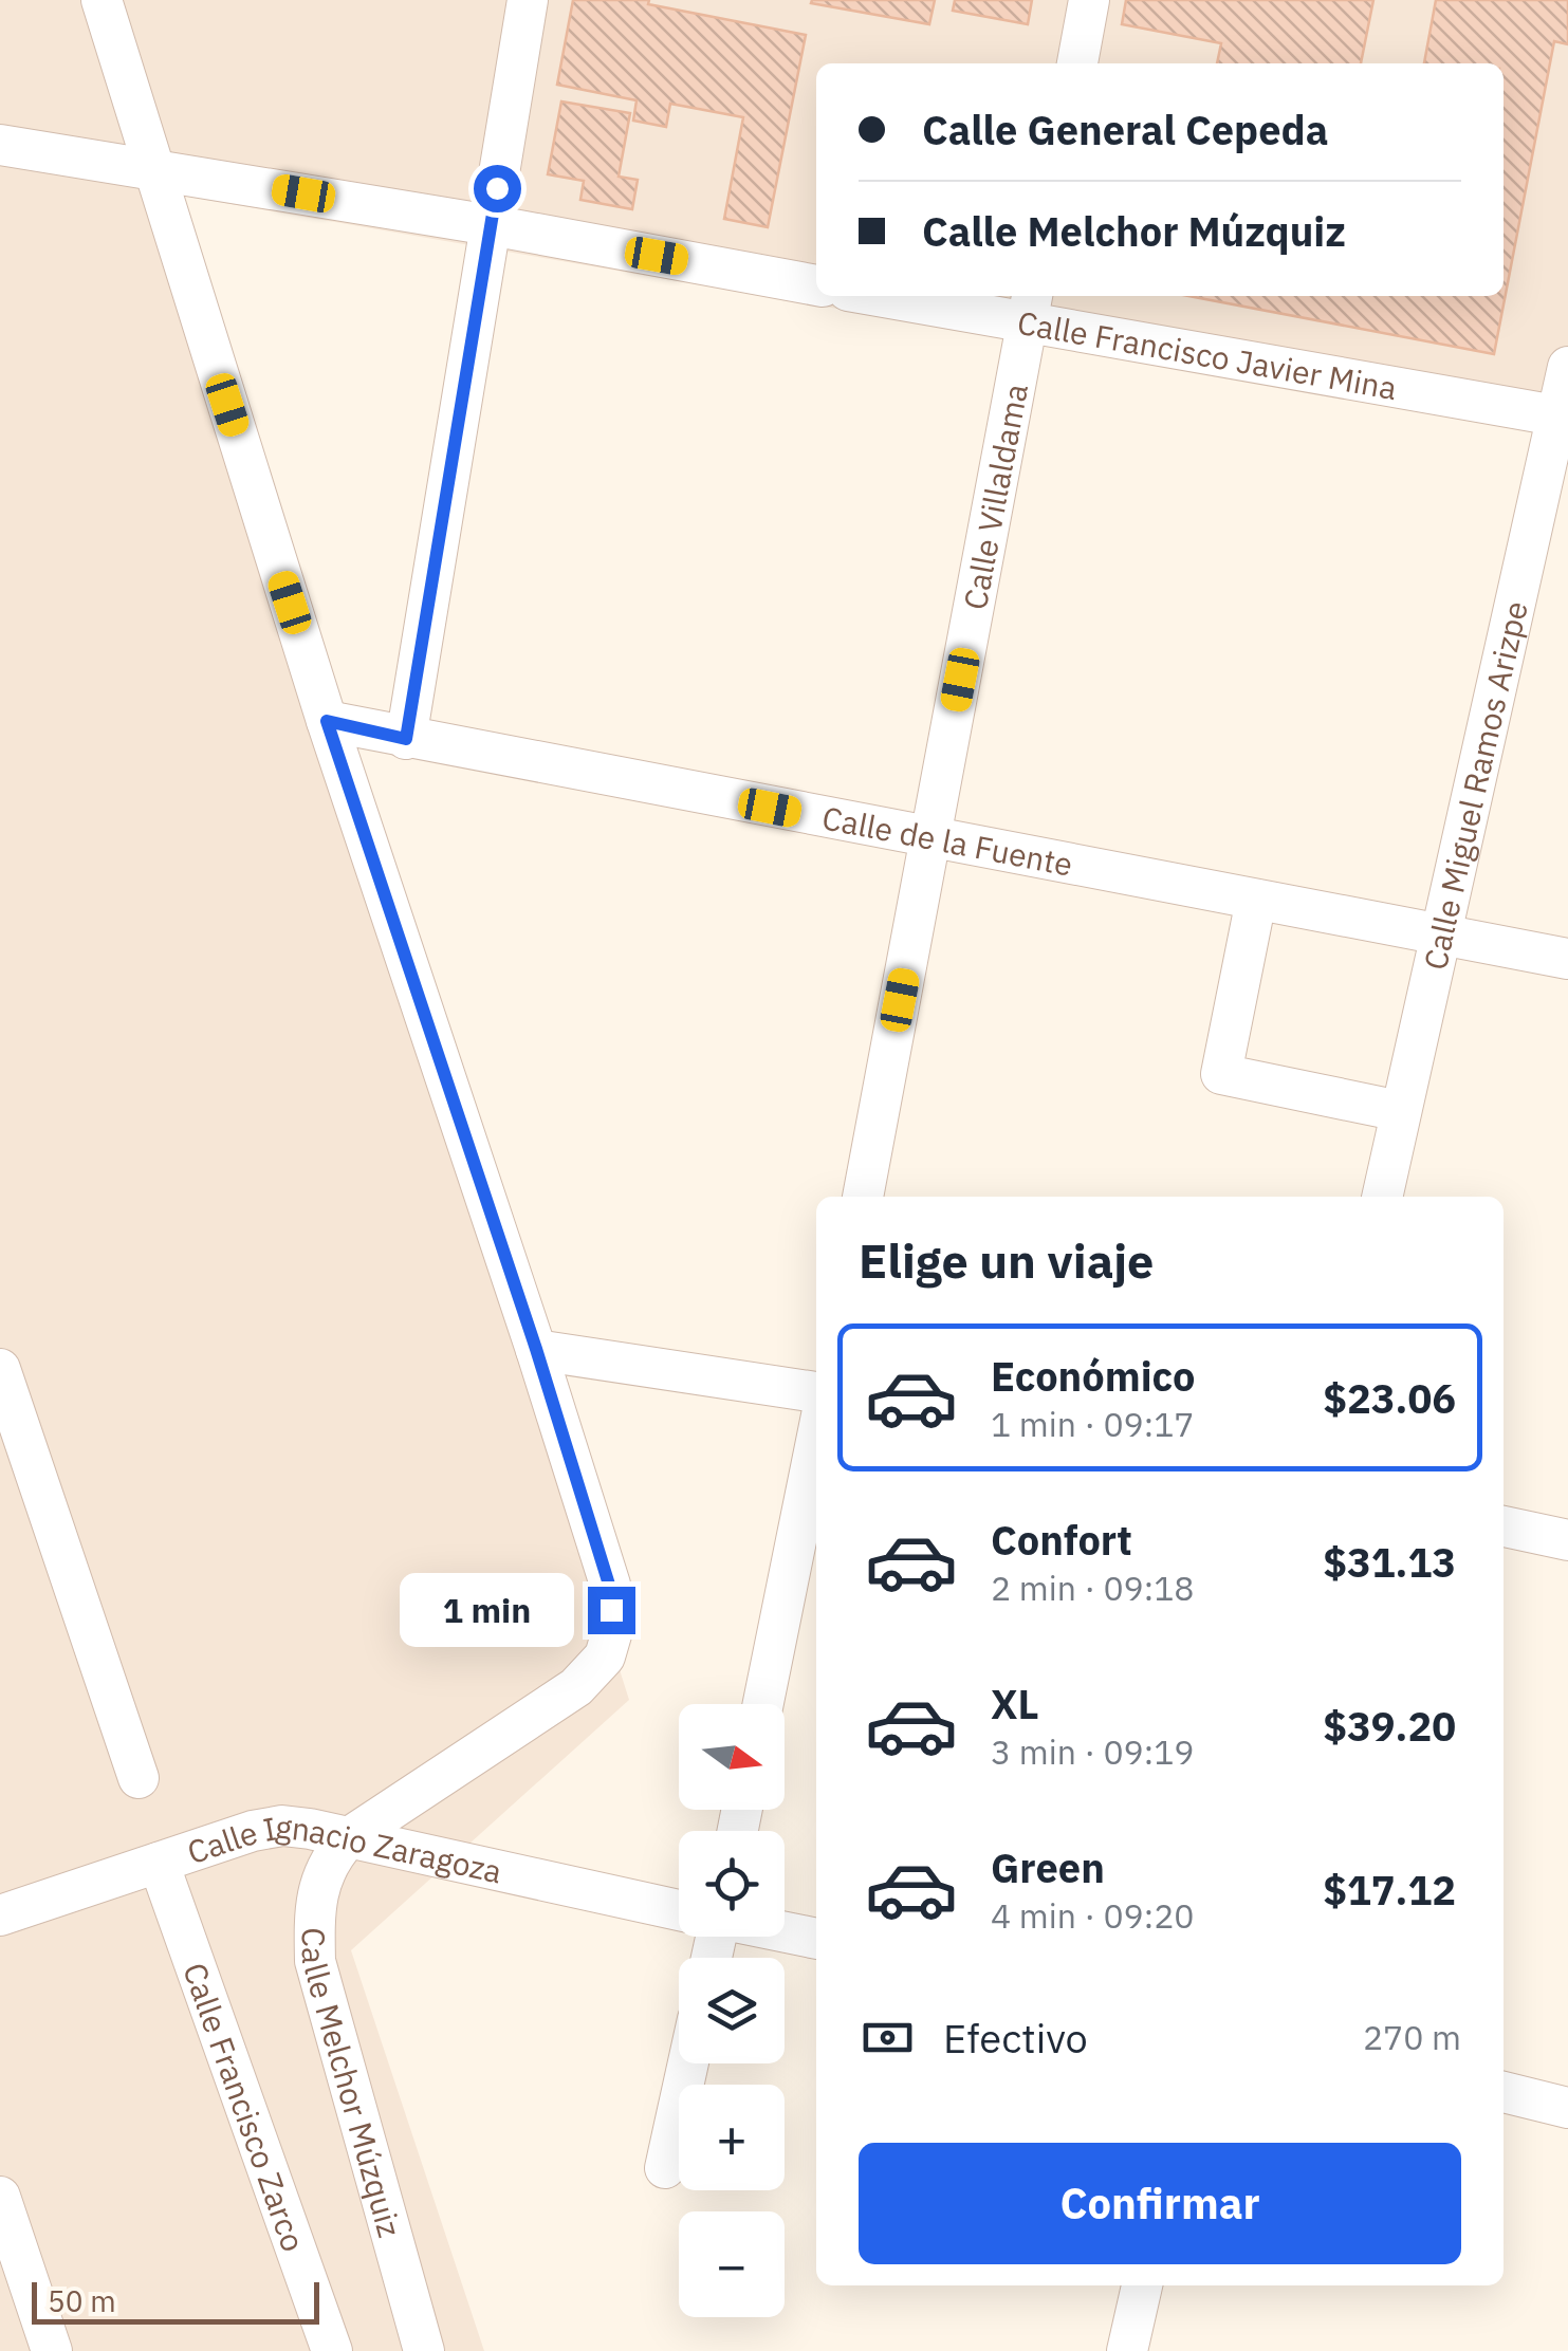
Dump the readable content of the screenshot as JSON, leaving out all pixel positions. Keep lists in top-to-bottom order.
{
  "streets": {
    "street": [
      "Calle Francisco Javier Mina",
      "Calle Villaldama",
      "Calle Miguel Ramos Arizpe",
      "Calle de la Fuente",
      "Calle Ignacio Zaragoza",
      "Calle Melchor Múzquiz",
      "Calle Francisco Zarco"
    ]
  },
  "crossings": [
    ["Calle Francisco Javier Mina", "Calle Villaldama"],
    ["Calle Francisco Javier Mina", "Calle Miguel Ramos Arizpe"],
    ["Calle Villaldama", "Calle de la Fuente"],
    ["Calle Miguel Ramos Arizpe", "Calle de la Fuente"],
    ["Calle de la Fuente", "Calle Melchor Múzquiz"],
    ["Calle Ignacio Zaragoza", "Calle Melchor Múzquiz"],
    ["Calle Ignacio Zaragoza", "Calle Francisco Zarco"]
  ],
  "scale_bar": "50 m",
  "north": "right",
  "page": {
    "banner": ["Calle General Cepeda", "Calle Melchor Múzquiz"],
    "heading": "Elige un viaje",
    "list": [
      {
        "name": "Económico",
        "note": "1 min · 09:17",
        "value": "$23.06"
      },
      {
        "name": "Confort",
        "note": "2 min · 09:18",
        "value": "$31.13"
      },
      {
        "name": "XL",
        "note": "3 min · 09:19",
        "value": "$39.20"
      },
      {
        "name": "Green",
        "note": "4 min · 09:20",
        "value": "$17.12"
      }
    ],
    "bubble": "1 min",
    "map_buttons": ["+", "−"],
    "pay": ["Efectivo", "270 m"],
    "buttons": "Confirmar",
    "scale": "50 m"
  }
}
